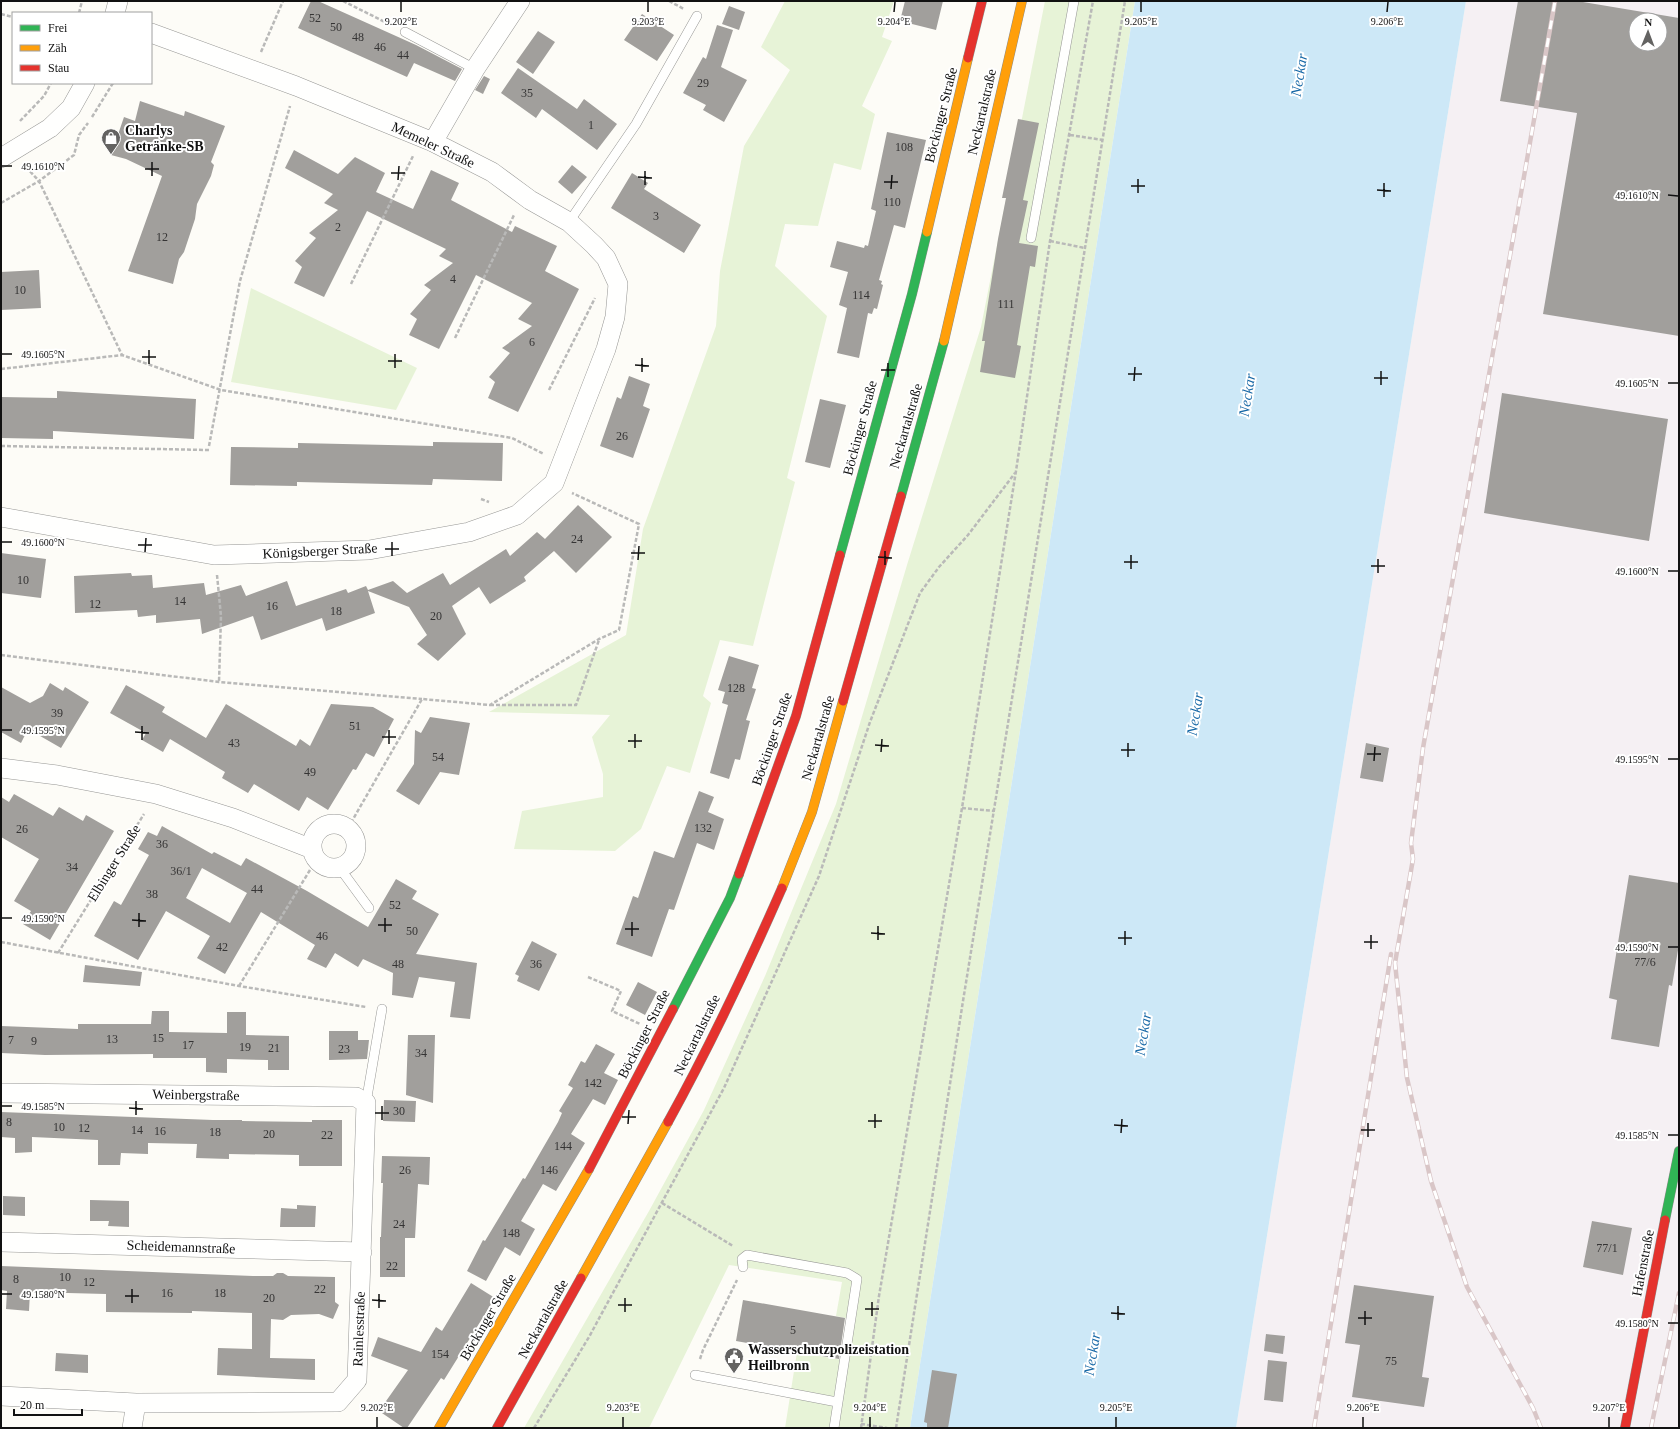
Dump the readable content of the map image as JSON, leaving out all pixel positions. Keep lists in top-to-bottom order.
{
  "streets": {
    "main road": ["Neckartalstraße", "Böckinger Straße", "Hafenstraße"],
    "street": [
      "Memeler Straße",
      "Königsberger Straße",
      "Weinbergstraße",
      "Scheidemannstraße",
      "Rainlesstraße"
    ],
    "path": ["Elbinger Straße"]
  },
  "crossings": [
    ["Memeler Straße", "Königsberger Straße"],
    ["Weinbergstraße", "Rainlesstraße"],
    ["Scheidemannstraße", "Rainlesstraße"]
  ],
  "water": ["Neckar"],
  "places": {
    "shop": ["Charlys Getränke-SB"],
    "public building": ["Wasserschutzpolizeistation Heilbronn"]
  },
  "house_numbers": [
    "52",
    "50",
    "48",
    "46",
    "44",
    "29",
    "35",
    "1",
    "108",
    "110",
    "3",
    "2",
    "12",
    "4",
    "10",
    "114",
    "111",
    "6",
    "26",
    "24",
    "10",
    "14",
    "12",
    "16",
    "18",
    "20",
    "128",
    "39",
    "51",
    "43",
    "54",
    "49",
    "132",
    "26",
    "36",
    "34",
    "36/1",
    "44",
    "38",
    "52",
    "50",
    "46",
    "42",
    "77/6",
    "48",
    "36",
    "15",
    "13",
    "7",
    "9",
    "17",
    "19",
    "21",
    "23",
    "34",
    "142",
    "30",
    "8",
    "10",
    "12",
    "14",
    "16",
    "18",
    "20",
    "22",
    "144",
    "26",
    "146",
    "24",
    "148",
    "77/1",
    "22",
    "10",
    "8",
    "12",
    "22",
    "16",
    "18",
    "20",
    "5",
    "154",
    "75"
  ],
  "legend": ["Frei", "Zäh", "Stau"],
  "scale_bar": "20 m",
  "north": "top",
  "coordinates": [
    "9.202°E",
    "9.203°E",
    "9.204°E",
    "9.205°E",
    "9.206°E",
    "49.1610°N",
    "49.1605°N",
    "49.1600°N",
    "49.1595°N",
    "49.1590°N",
    "49.1585°N",
    "49.1580°N",
    "9.207°E"
  ]
}
